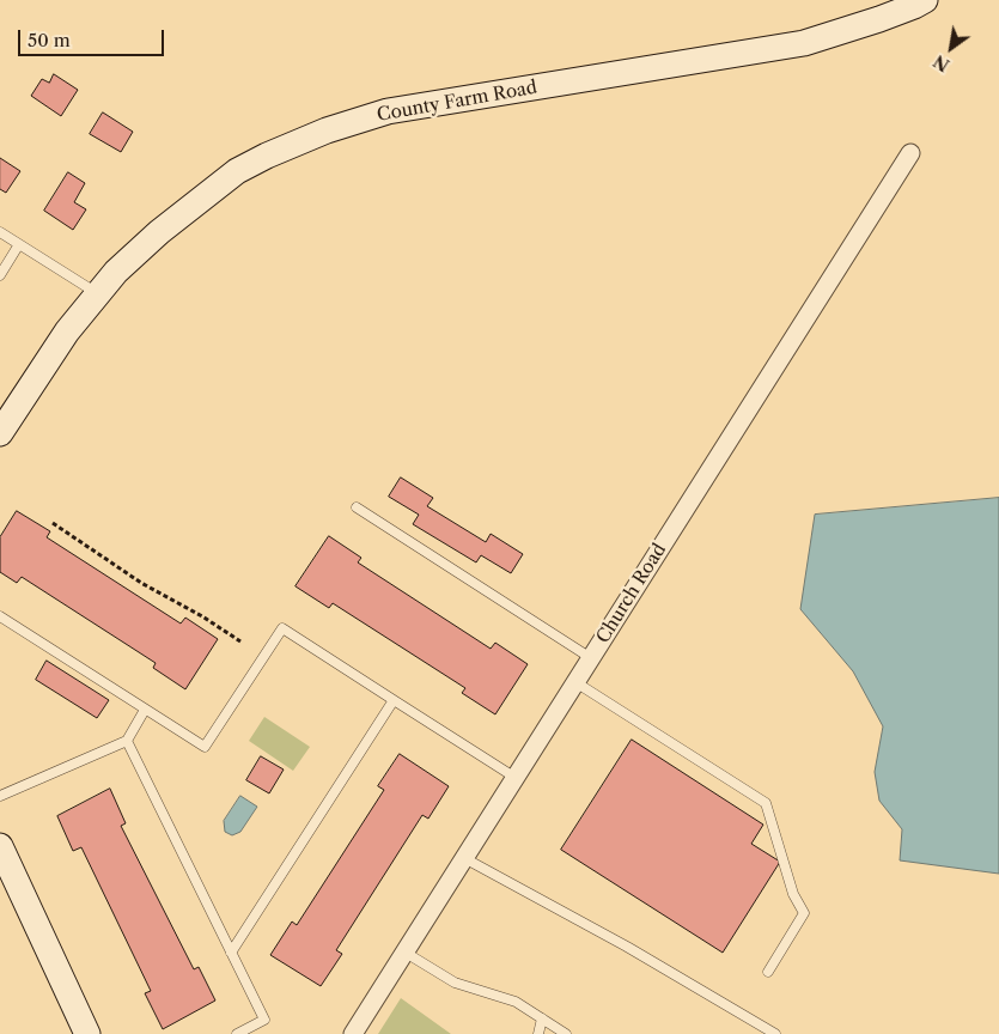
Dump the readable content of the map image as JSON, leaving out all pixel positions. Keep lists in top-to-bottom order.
{
  "streets": {
    "main road": ["County Farm Road"],
    "street": ["Church Road"]
  },
  "scale_bar": "50 m",
  "north": "bottom left"
}
